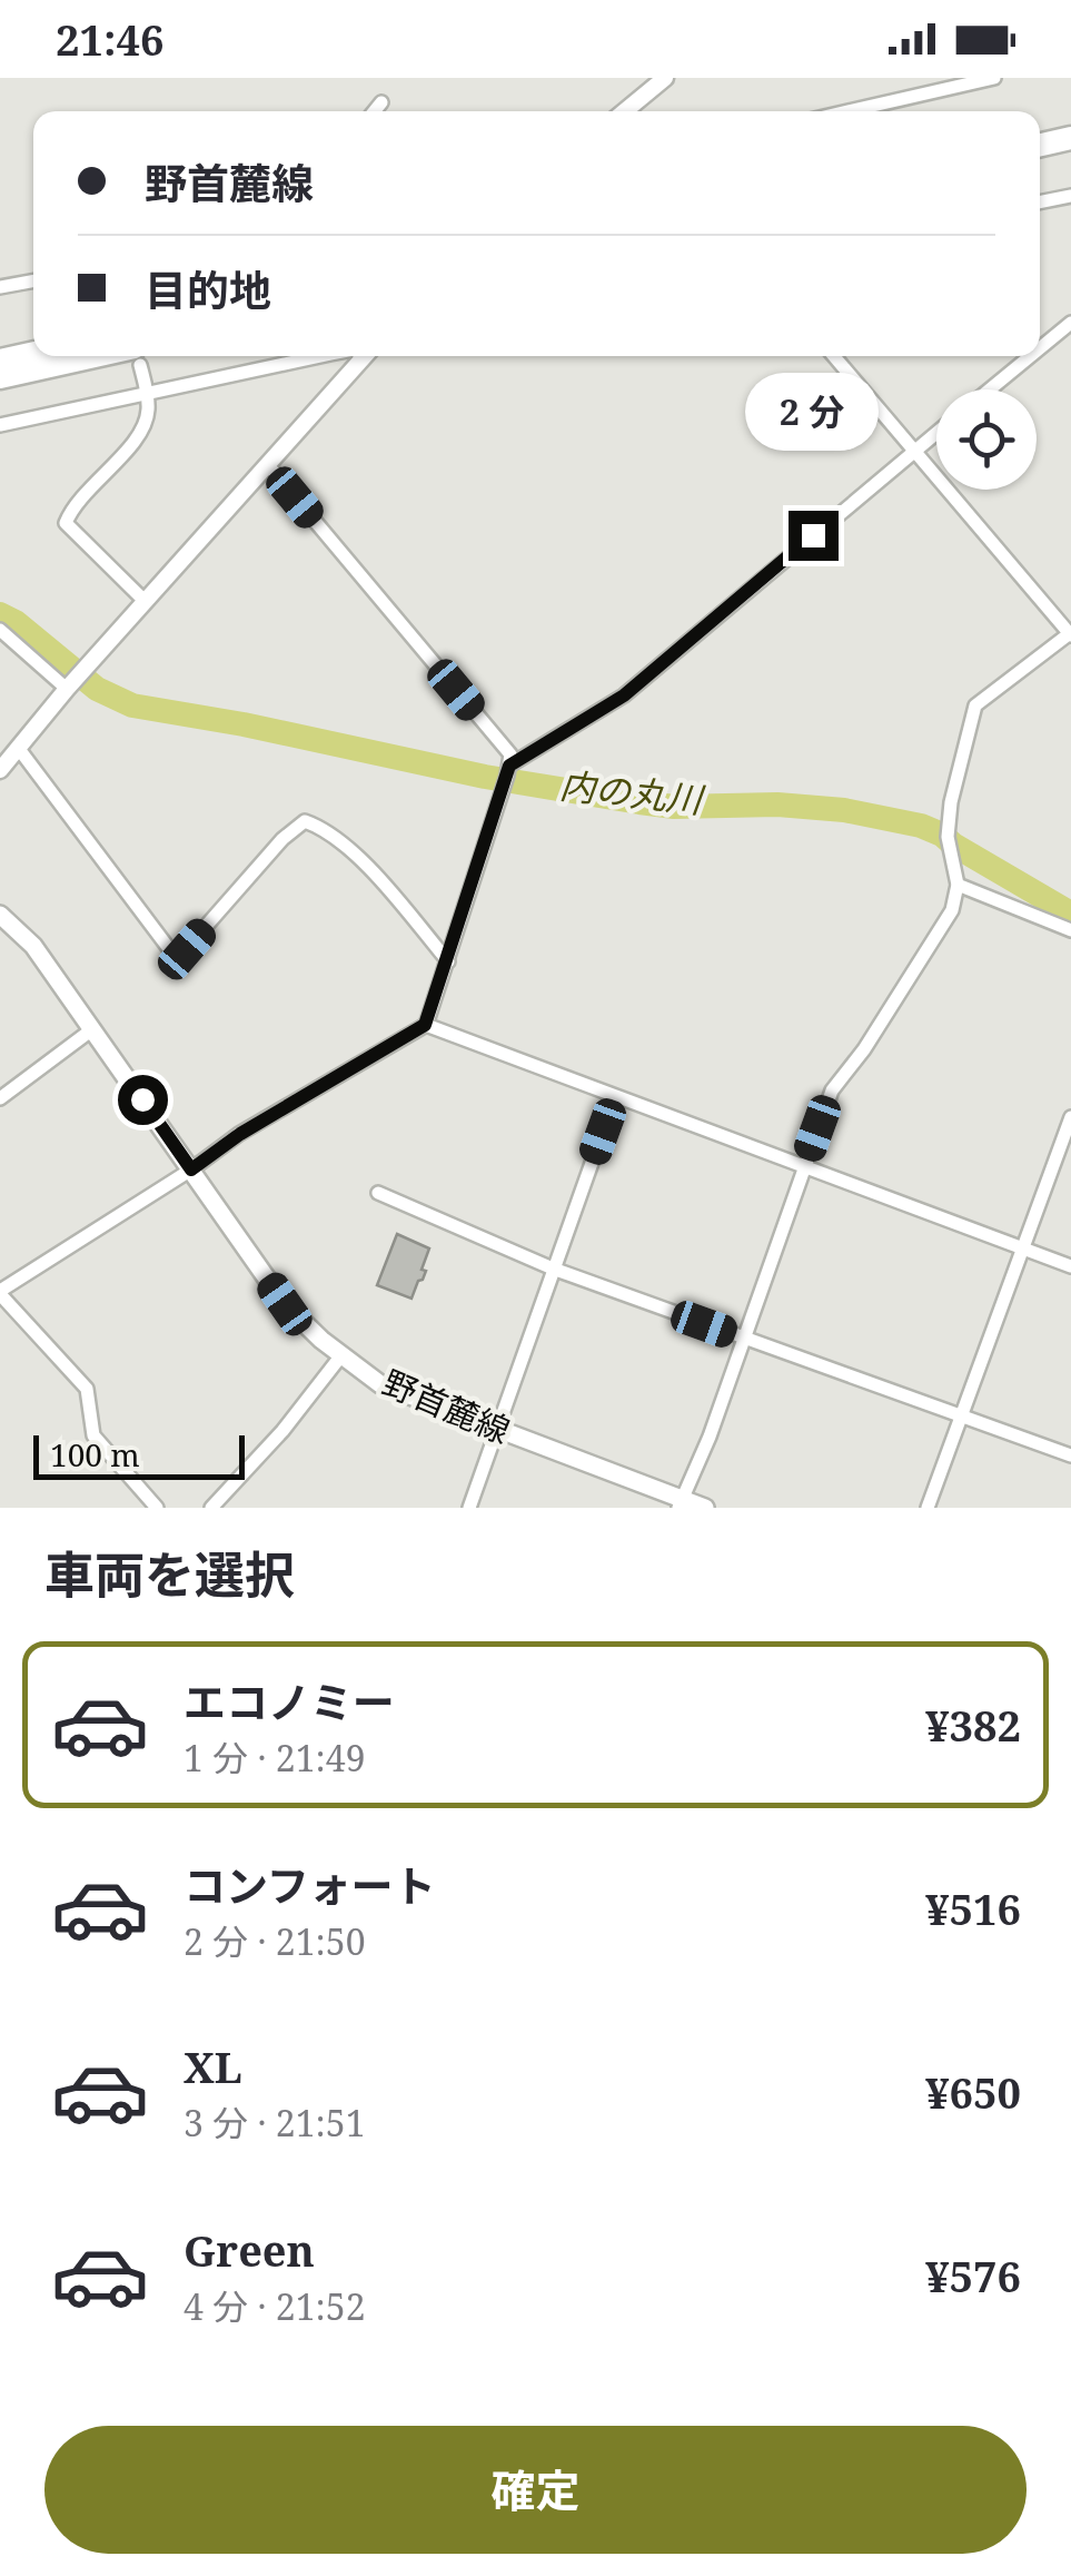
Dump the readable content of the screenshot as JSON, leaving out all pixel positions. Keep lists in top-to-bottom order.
{
  "streets": {
    "main road": ["野首麓線"]
  },
  "water": ["内の丸川"],
  "scale_bar": "100 m",
  "page": {
    "status": "21:46",
    "banner": ["野首麓線", "目的地"],
    "bubble": "2 分",
    "scale": "100 m",
    "heading": "車両を選択",
    "list": [
      {
        "name": "エコノミー",
        "note": "1 分 · 21:49",
        "value": "¥382"
      },
      {
        "name": "コンフォート",
        "note": "2 分 · 21:50",
        "value": "¥516"
      },
      {
        "name": "XL",
        "note": "3 分 · 21:51",
        "value": "¥650"
      },
      {
        "name": "Green",
        "note": "4 分 · 21:52",
        "value": "¥576"
      }
    ],
    "buttons": "確定"
  }
}
